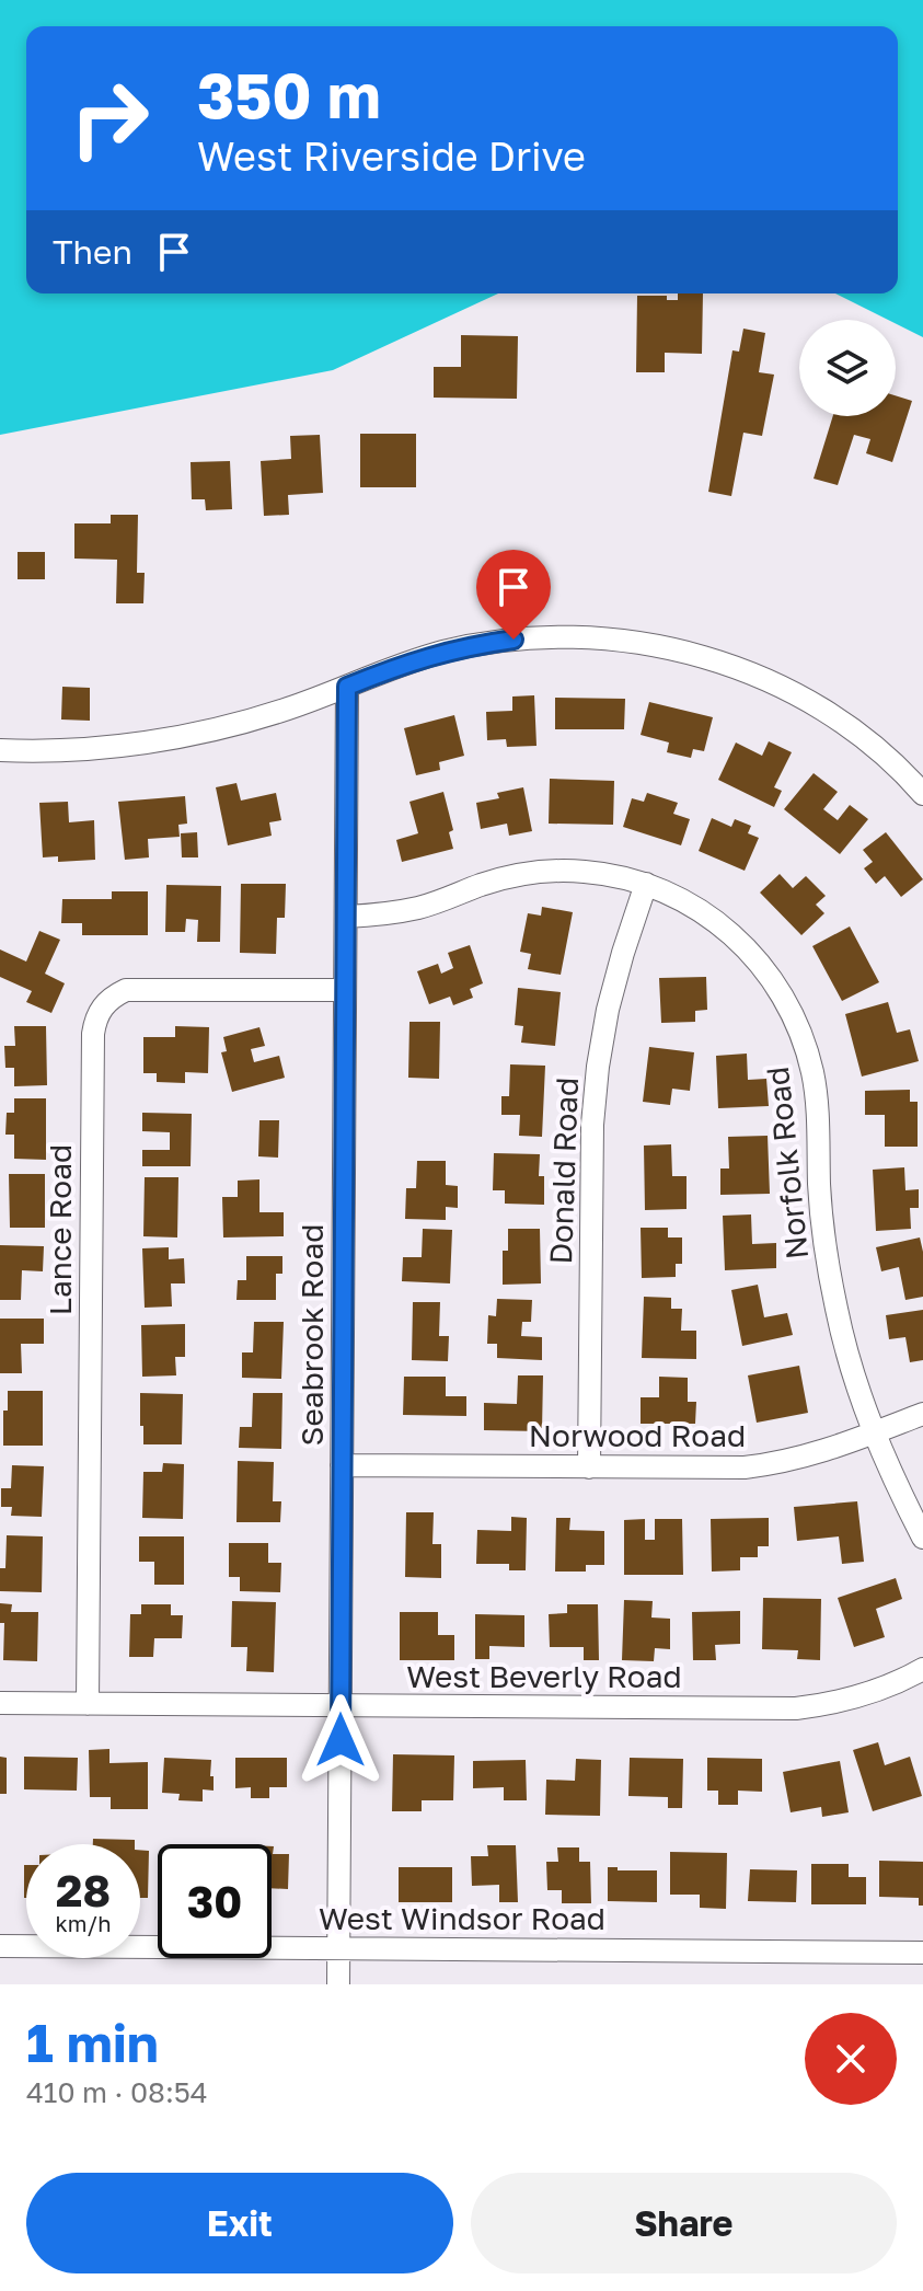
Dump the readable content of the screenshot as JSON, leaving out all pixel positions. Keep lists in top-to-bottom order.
{
  "streets": {
    "street": [
      "Norfolk Road",
      "Donald Road",
      "Lance Road",
      "Seabrook Road",
      "Norwood Road",
      "West Beverly Road",
      "West Windsor Road"
    ]
  },
  "crossings": [
    ["Norfolk Road", "Donald Road"],
    ["Norfolk Road", "Seabrook Road"],
    ["Norfolk Road", "Norwood Road"],
    ["Donald Road", "Norwood Road"],
    ["Lance Road", "Seabrook Road"],
    ["Lance Road", "West Beverly Road"],
    ["Seabrook Road", "Norwood Road"],
    ["Seabrook Road", "West Beverly Road"],
    ["Seabrook Road", "West Windsor Road"]
  ],
  "page": {
    "turn": ["350 m", "West Riverside Drive"],
    "then": "Then",
    "speed": "28 km/h",
    "limit": "30",
    "heading": ["1 min", "410 m · 08:54"],
    "buttons": ["Exit", "Share"]
  }
}
